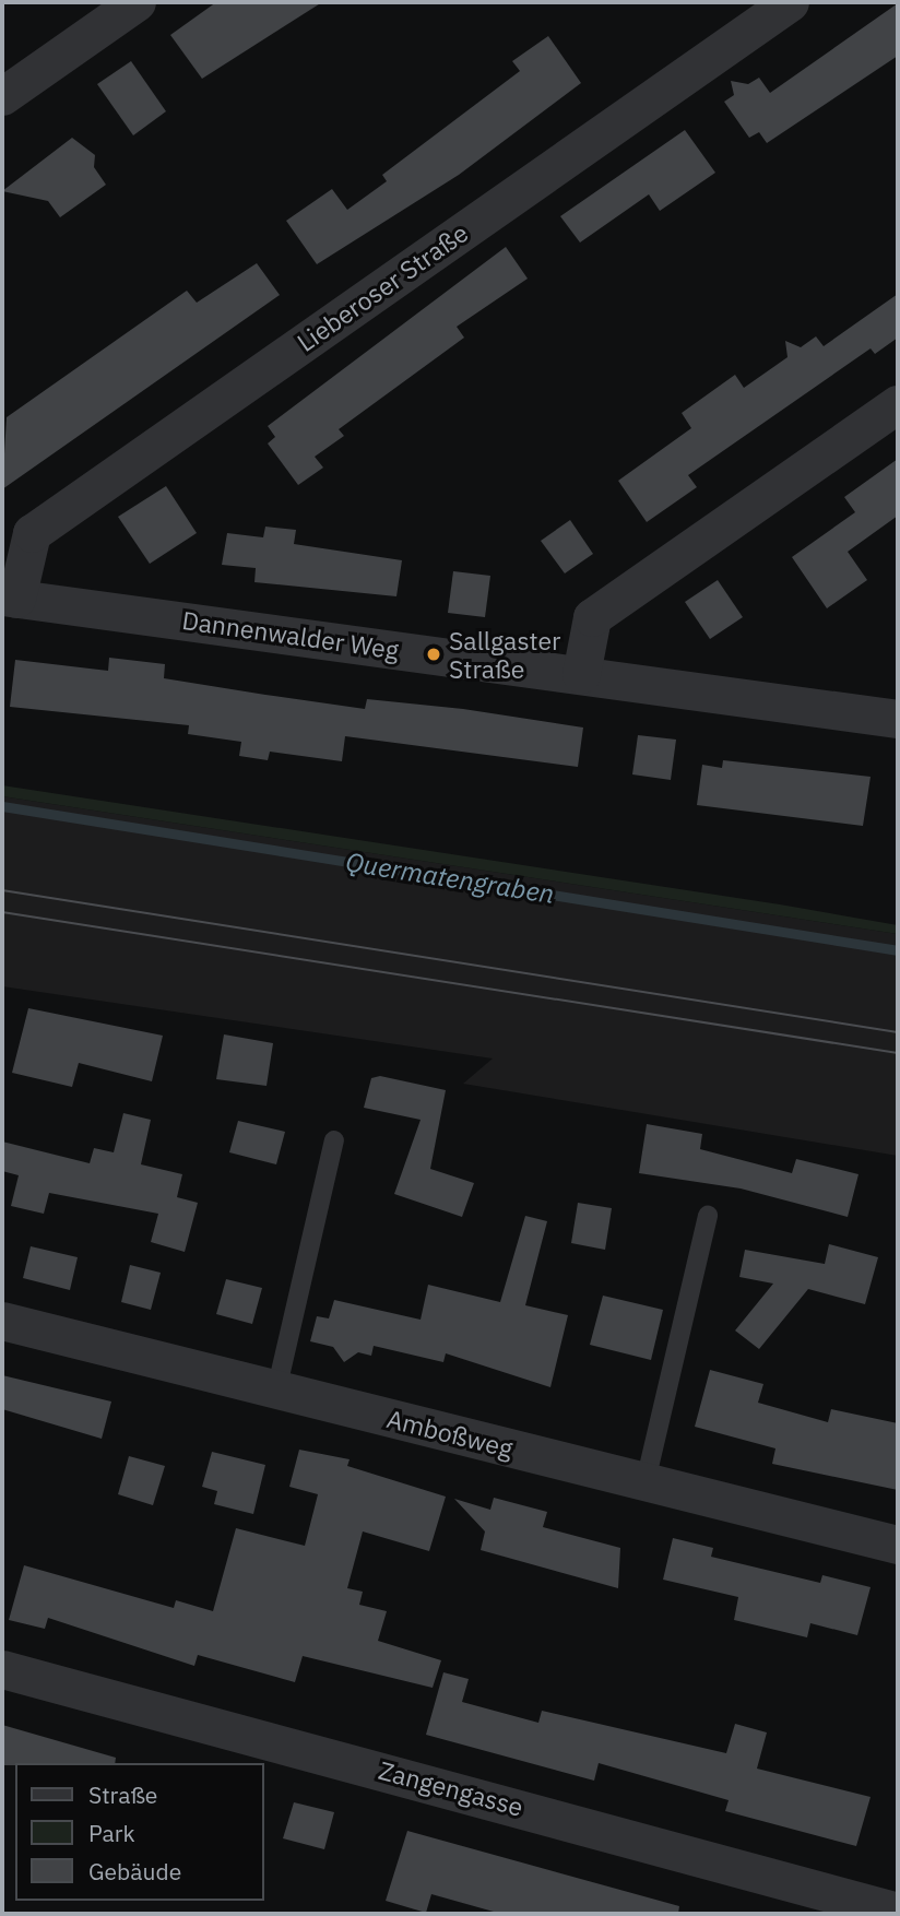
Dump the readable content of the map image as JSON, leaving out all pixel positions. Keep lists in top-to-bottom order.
{
  "streets": {
    "street": [
      "Lieberoser Straße",
      "Dannenwalder Weg",
      "Amboßweg",
      "Zangengasse"
    ]
  },
  "crossings": [
    ["Lieberoser Straße", "Dannenwalder Weg"]
  ],
  "water": ["Quermatengraben"],
  "places": ["Sallgaster Straße"],
  "legend": ["Straße", "Park", "Gebäude"]
}
